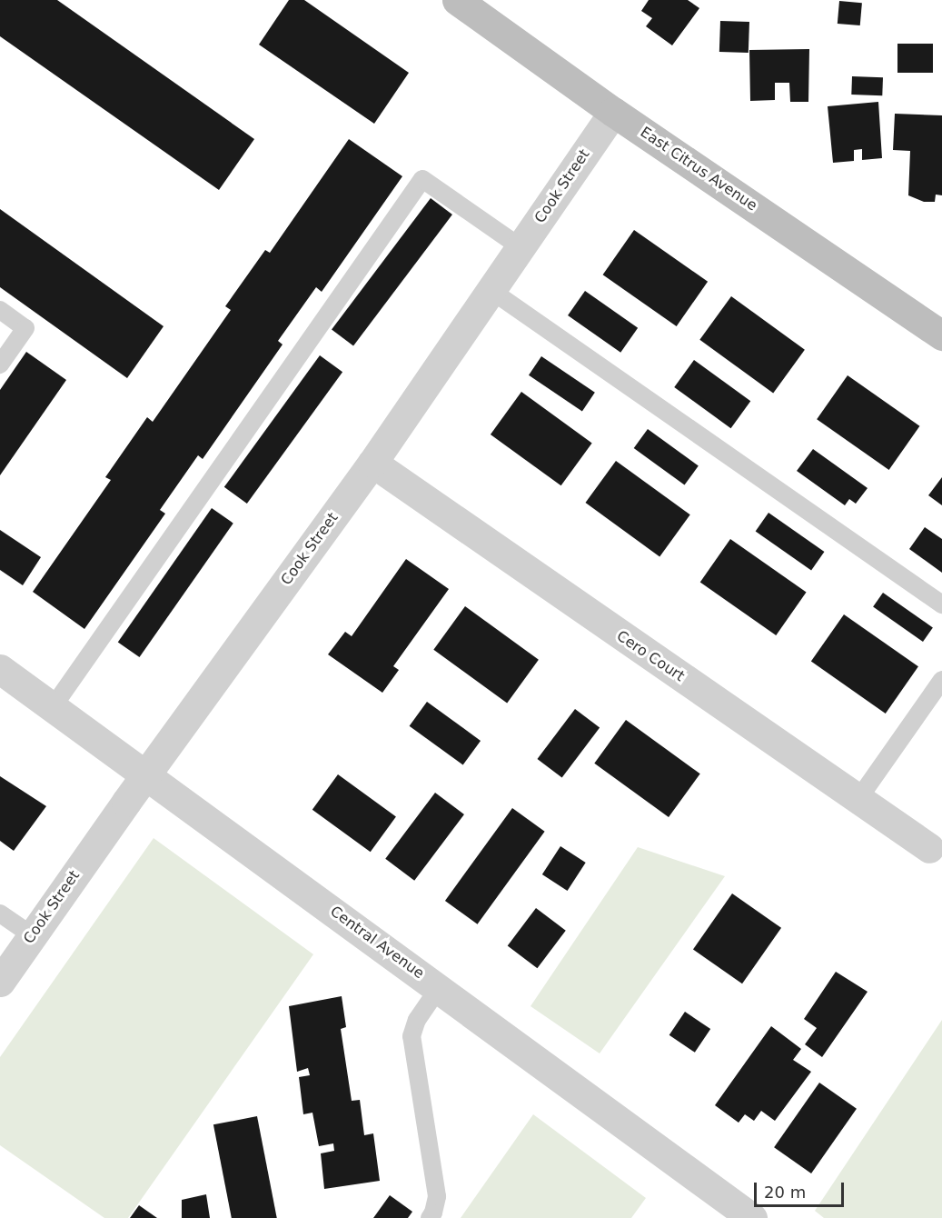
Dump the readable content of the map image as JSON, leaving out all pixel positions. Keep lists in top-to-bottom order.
{
  "streets": {
    "main road": ["East Citrus Avenue"],
    "street": ["Cook Street", "Cero Court", "Central Avenue"]
  },
  "crossings": [
    ["East Citrus Avenue", "Cook Street"],
    ["Cook Street", "Cero Court"],
    ["Cook Street", "Central Avenue"]
  ],
  "scale_bar": "20 m"
}
